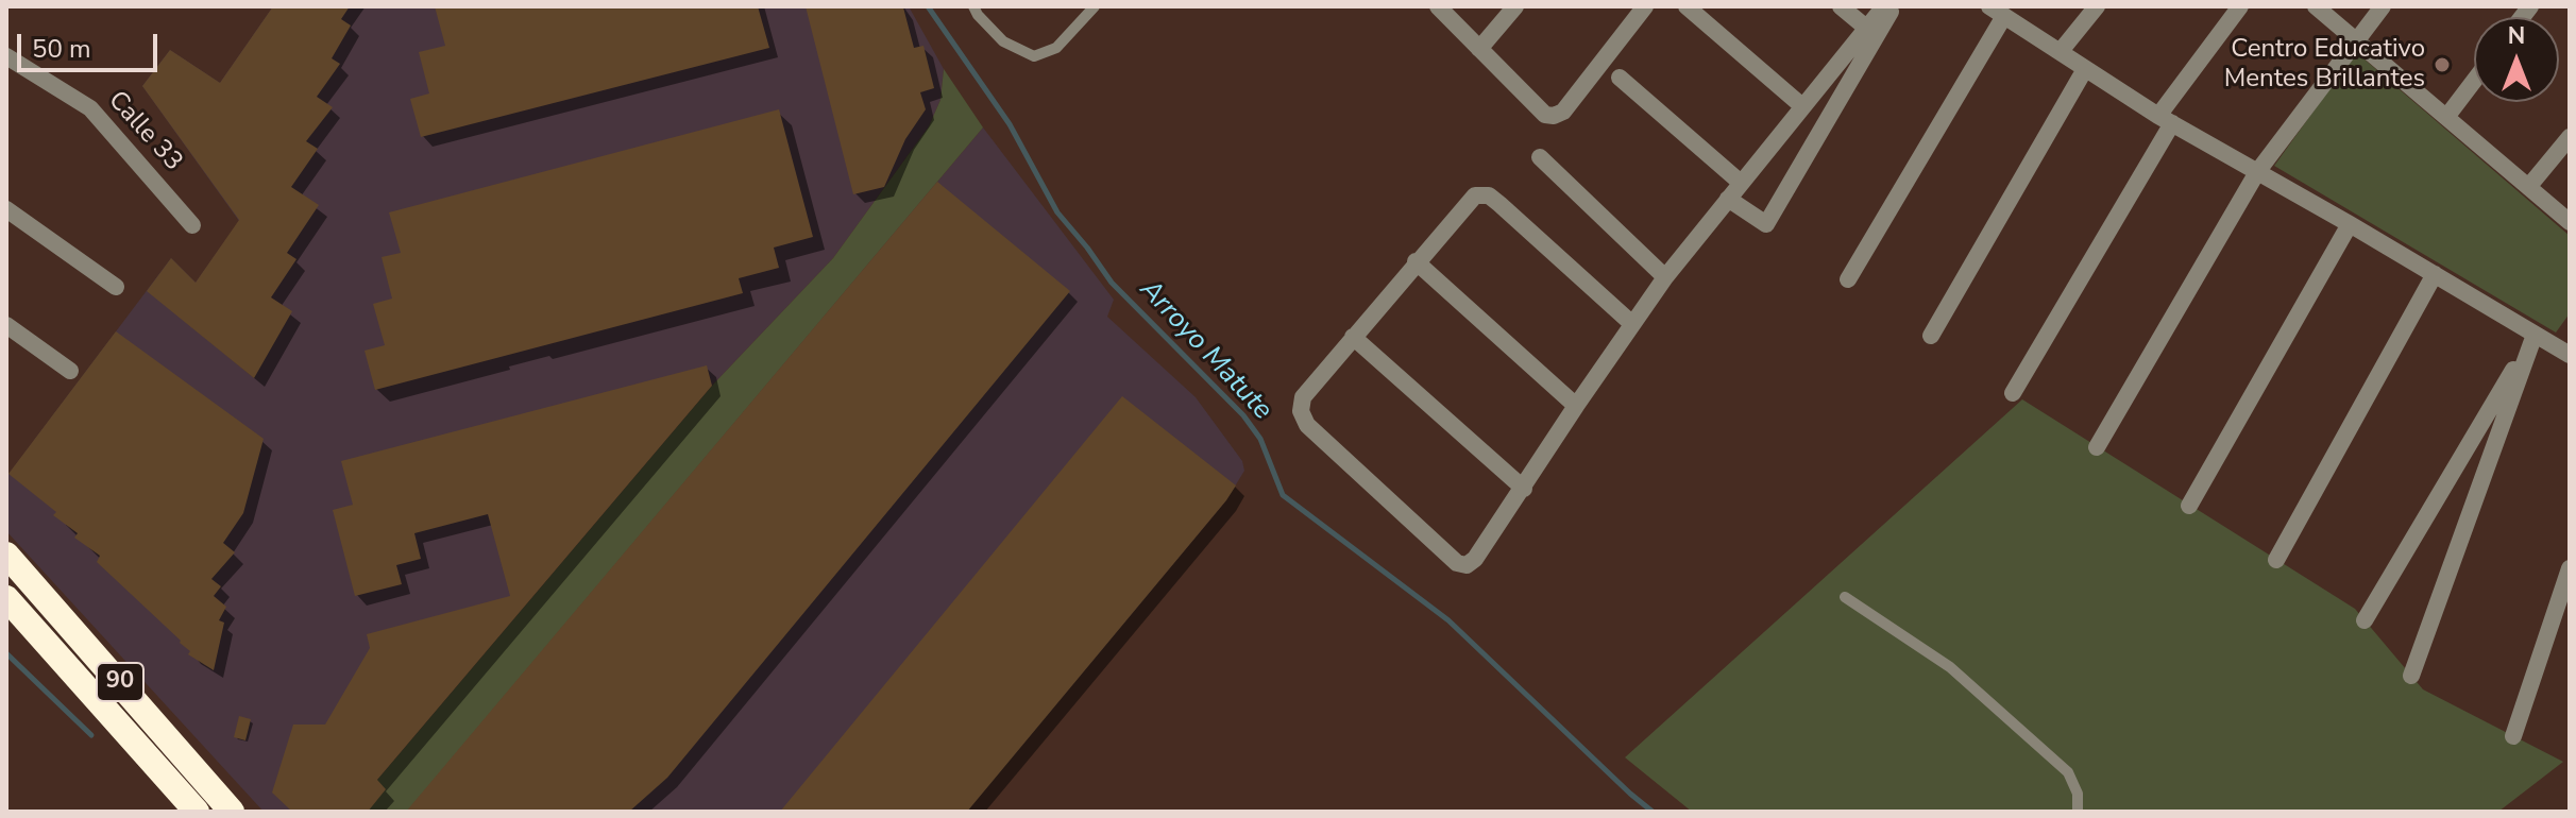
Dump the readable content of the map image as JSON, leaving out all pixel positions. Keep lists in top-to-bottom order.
{
  "streets": {
    "highway": ["90"],
    "street": ["Calle 33"]
  },
  "water": ["Arroyo Matute"],
  "places": ["Centro Educativo Mentes Brillantes"],
  "scale_bar": "50 m",
  "north": "top"
}
